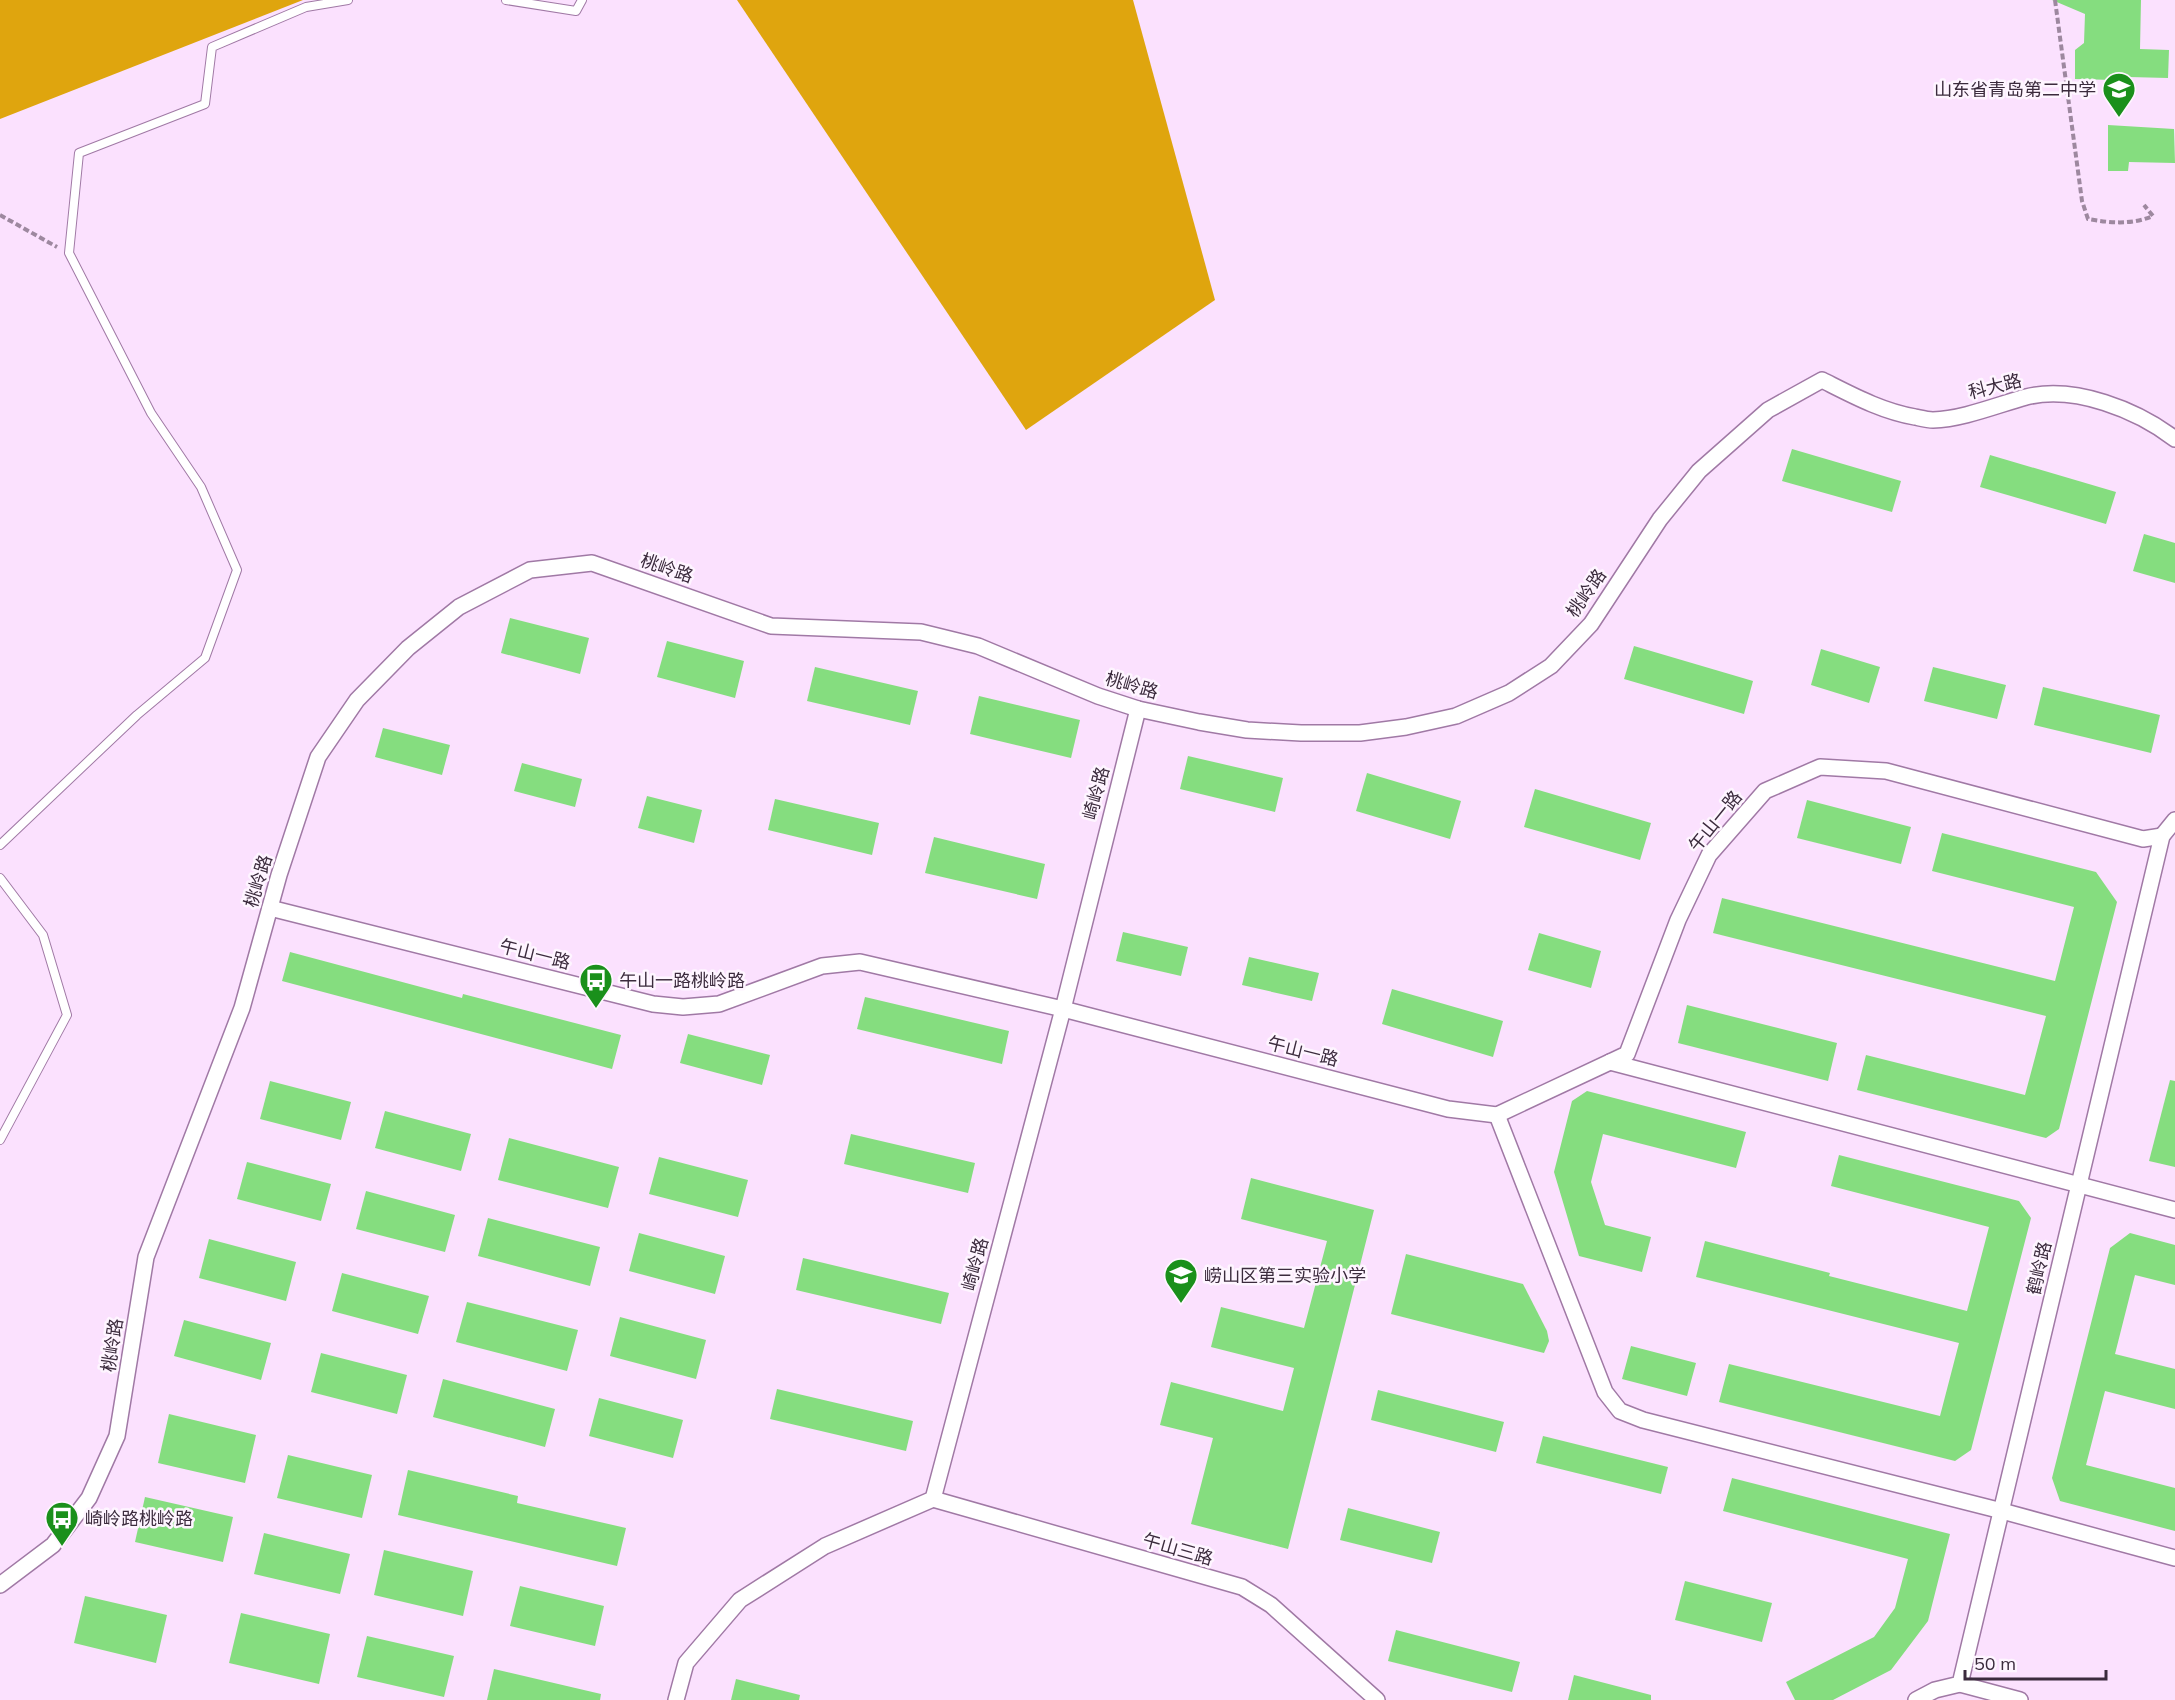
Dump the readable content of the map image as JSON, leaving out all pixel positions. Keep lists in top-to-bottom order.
{
  "streets": {
    "street": [
      "科大路",
      "桃岭路",
      "崎岭路",
      "午山一路",
      "鹤岭路",
      "午山三路"
    ]
  },
  "crossings": [
    ["科大路", "桃岭路"],
    ["桃岭路", "崎岭路"],
    ["桃岭路", "午山一路"],
    ["崎岭路", "午山一路"],
    ["崎岭路", "午山三路"],
    ["午山一路", "鹤岭路"]
  ],
  "places": {
    "school or university": ["山东省青岛第二中学", "崂山区第三实验小学"],
    "bus stop": ["午山一路桃岭路", "崎岭路桃岭路"]
  },
  "scale_bar": "50 m"
}
